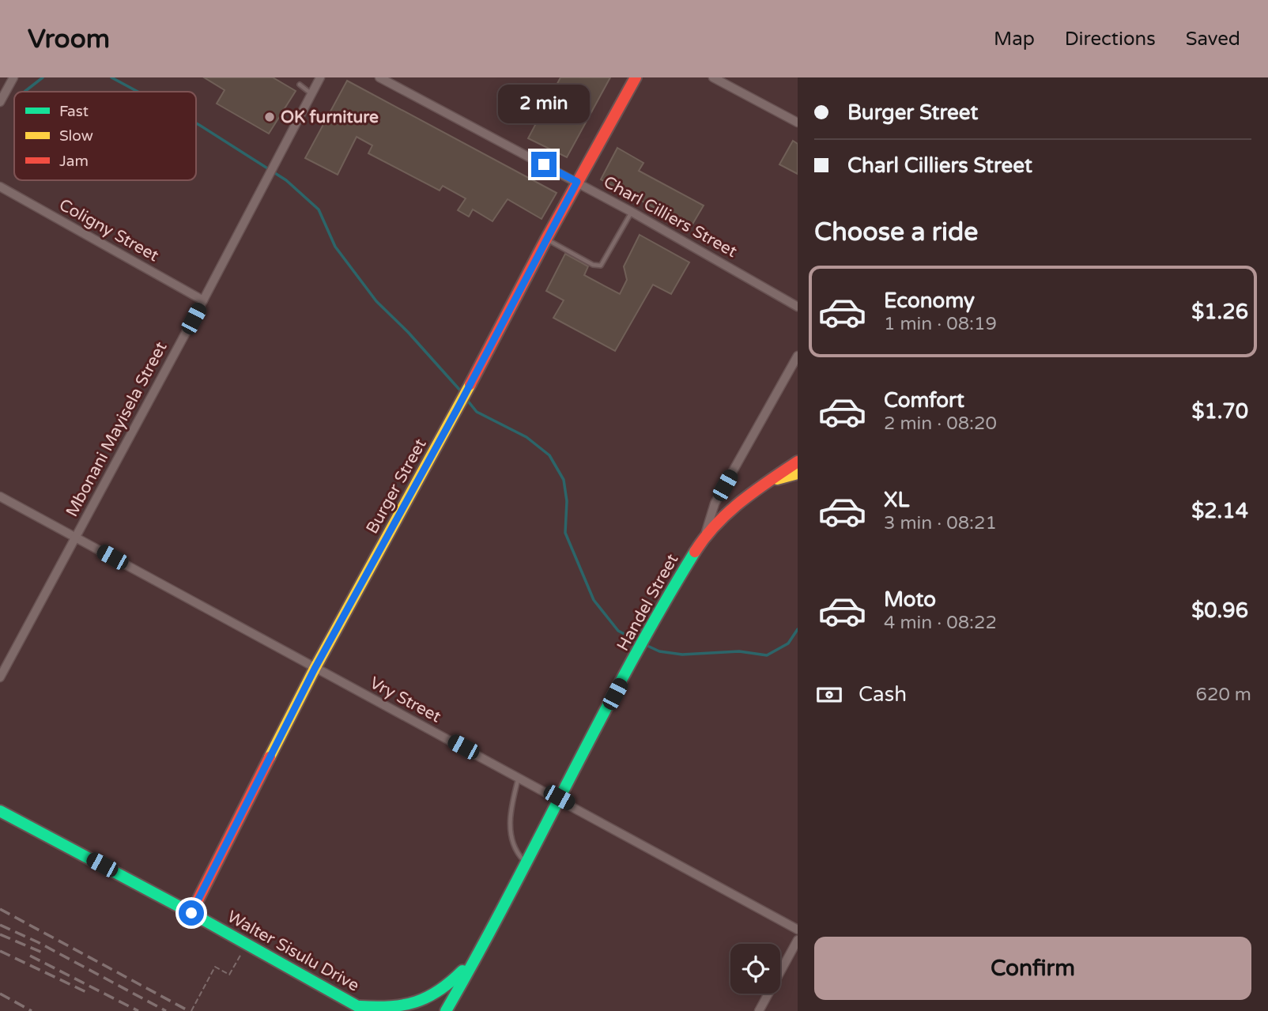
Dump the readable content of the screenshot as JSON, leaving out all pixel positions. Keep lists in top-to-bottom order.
{
  "streets": {
    "main road": ["Burger Street", "Handel Street", "Walter Sisulu Drive"],
    "street": [
      "Charl Cilliers Street",
      "Coligny Street",
      "Mbonani Mayisela Street",
      "Vry Street"
    ]
  },
  "crossings": [
    ["Charl Cilliers Street", "Burger Street"],
    ["Coligny Street", "Mbonani Mayisela Street"],
    ["Mbonani Mayisela Street", "Vry Street"],
    ["Burger Street", "Vry Street"],
    ["Burger Street", "Walter Sisulu Drive"],
    ["Handel Street", "Vry Street"]
  ],
  "places": ["OK furniture"],
  "legend": ["Fast", "Slow", "Jam"],
  "page": {
    "header": "Vroom",
    "nav": ["Map", "Directions", "Saved"],
    "banner": ["Burger Street", "Charl Cilliers Street"],
    "bubble": "2 min",
    "heading": "Choose a ride",
    "list": [
      {
        "name": "Economy",
        "note": "1 min · 08:19",
        "value": "$1.26"
      },
      {
        "name": "Comfort",
        "note": "2 min · 08:20",
        "value": "$1.70"
      },
      {
        "name": "XL",
        "note": "3 min · 08:21",
        "value": "$2.14"
      },
      {
        "name": "Moto",
        "note": "4 min · 08:22",
        "value": "$0.96"
      }
    ],
    "pay": ["Cash", "620 m"],
    "buttons": "Confirm"
  }
}
